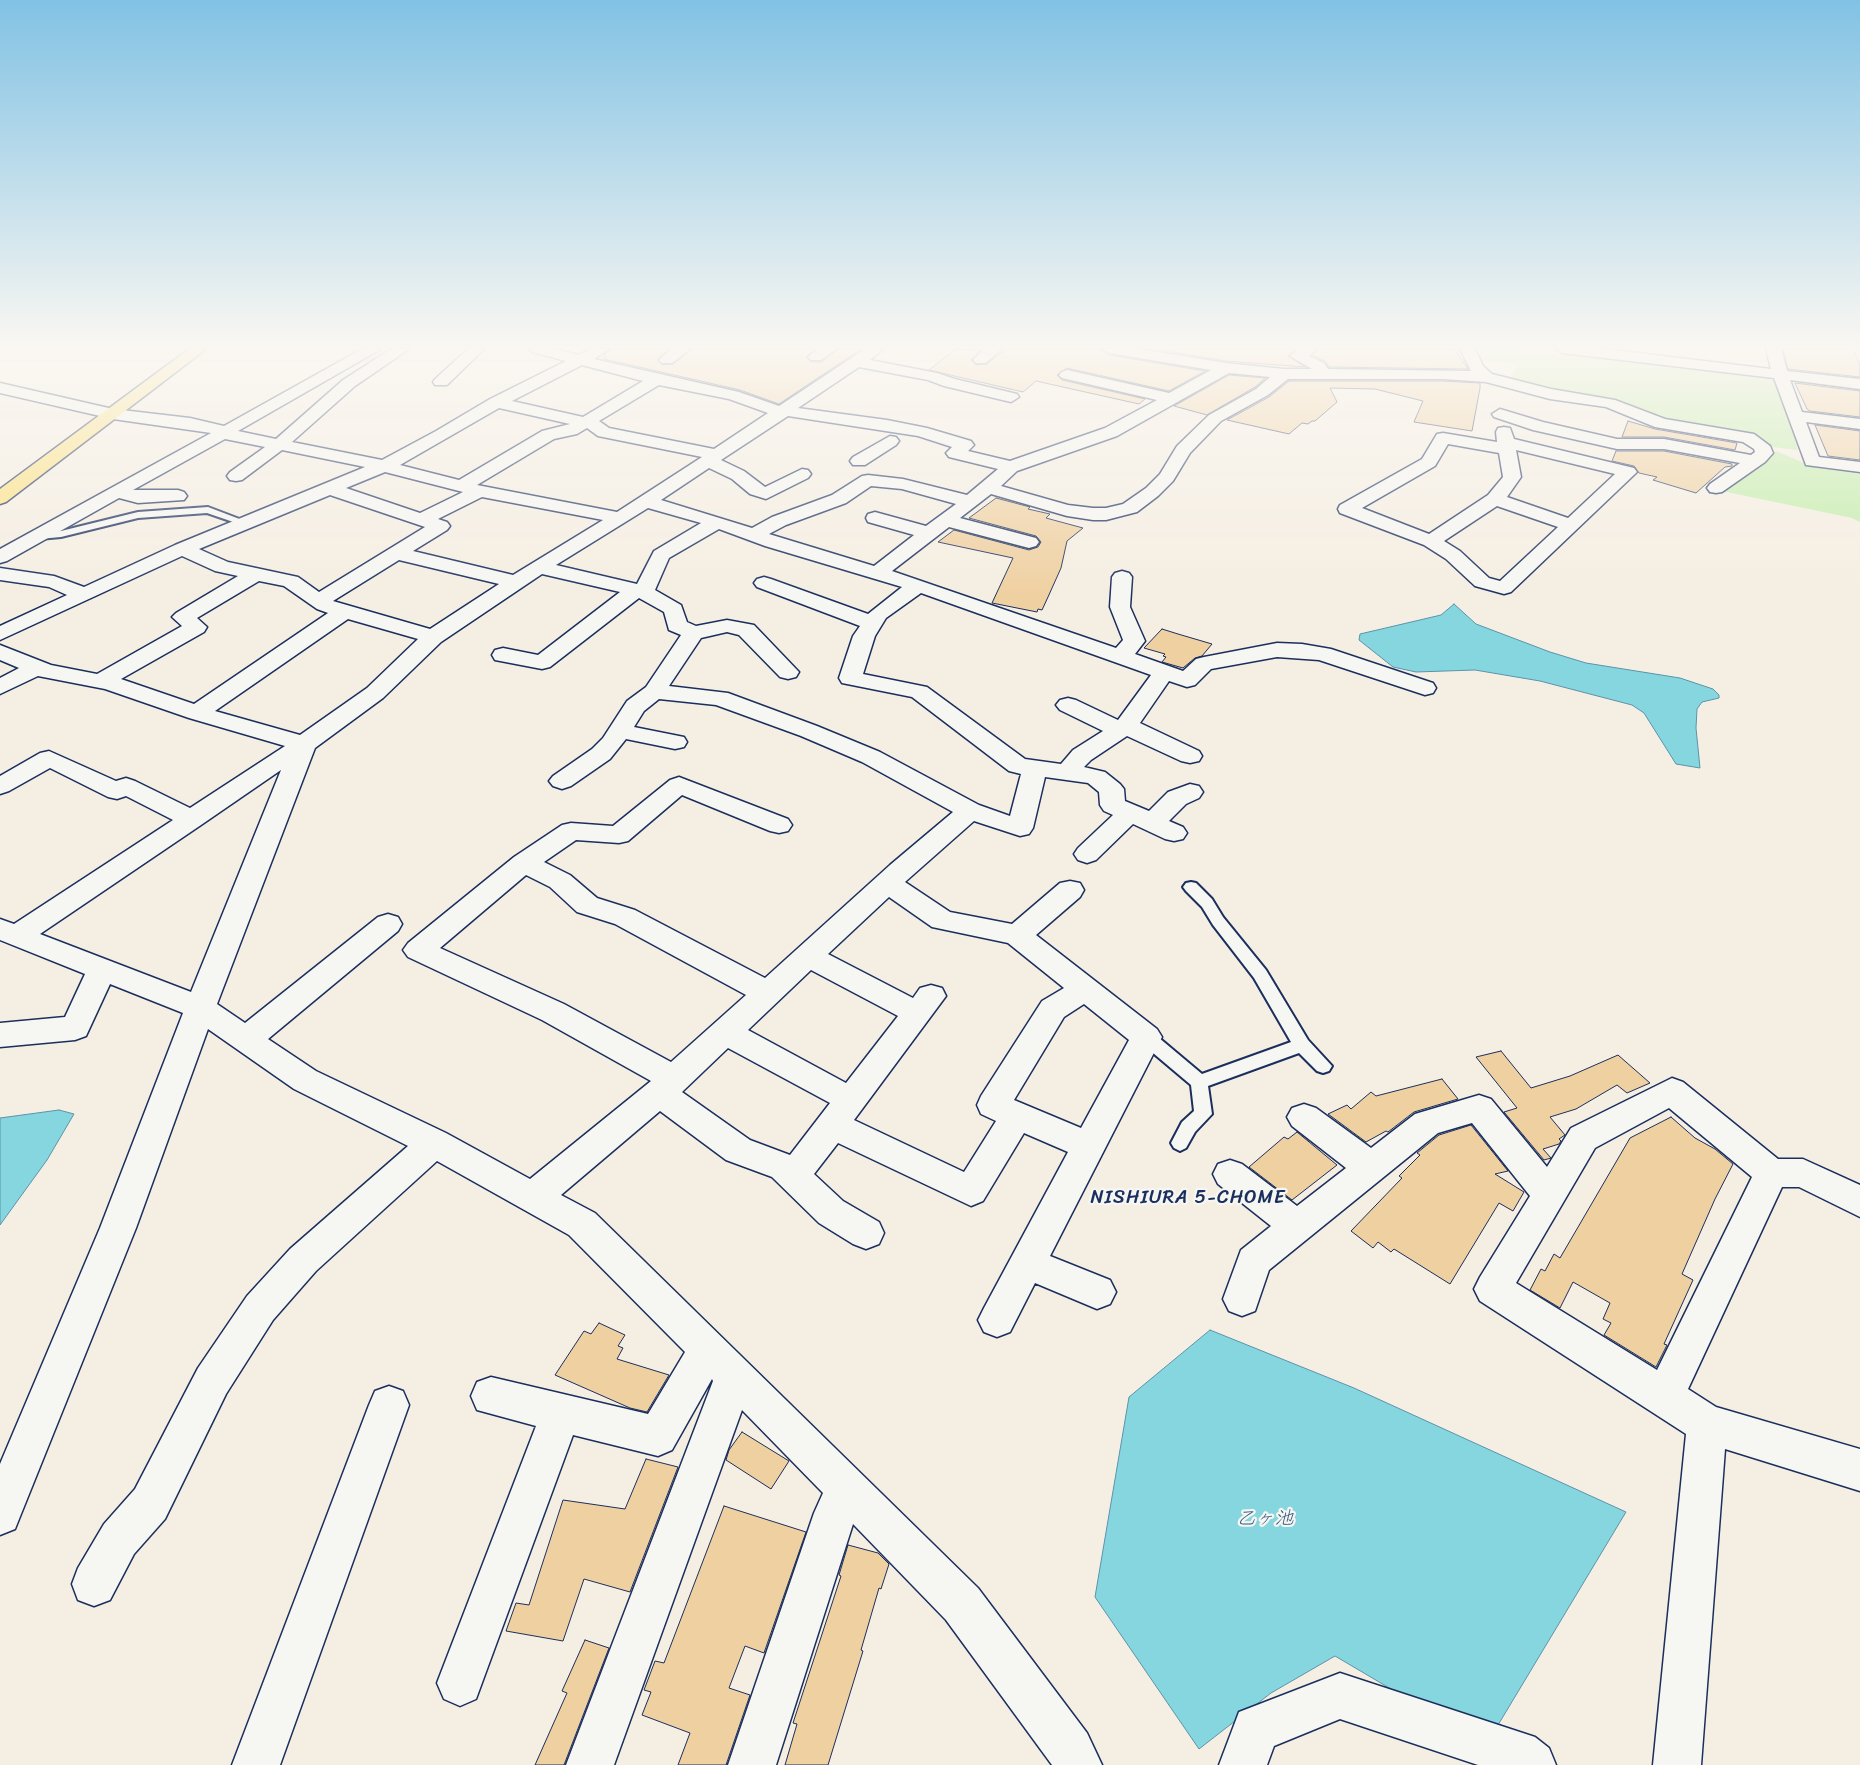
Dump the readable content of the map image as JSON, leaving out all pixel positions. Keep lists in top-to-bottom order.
{
  "districts": ["NISHIURA 5-CHOME"],
  "water": ["乙ヶ池"]
}
